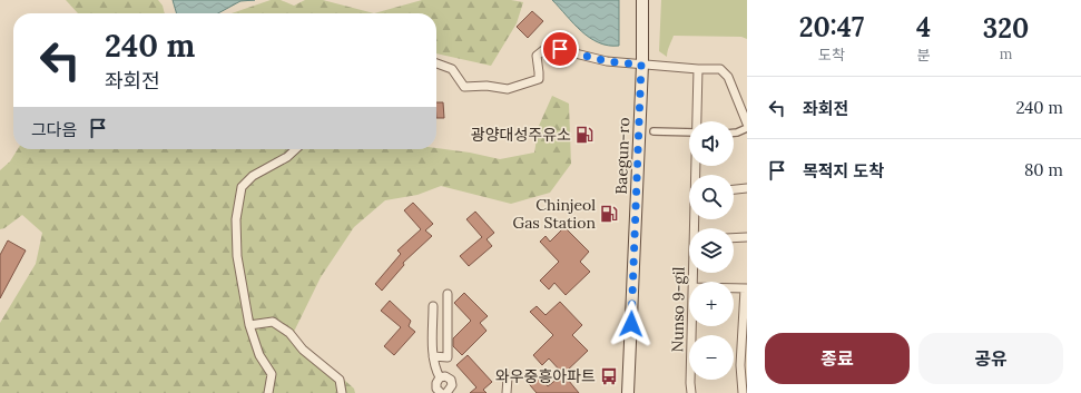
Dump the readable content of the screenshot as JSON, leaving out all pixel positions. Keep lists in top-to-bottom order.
{
  "streets": {
    "main road": ["Baegun-ro"],
    "street": ["Nunso 9-gil"]
  },
  "places": {
    "fuel station": ["광양대성주유소", "Chinjeol Gas Station"],
    "bus stop": ["와우중흥아파트"]
  },
  "page": {
    "eta": [
      "20:47",
      "도착",
      "4",
      "분",
      "320",
      "m"
    ],
    "turn": ["240 m", "좌회전"],
    "list": [
      {
        "name": "좌회전",
        "value": "240 m"
      },
      {
        "name": "목적지 도착",
        "value": "80 m"
      }
    ],
    "then": "그다음",
    "map_buttons": ["+", "−"],
    "buttons": ["종료", "공유"]
  }
}
